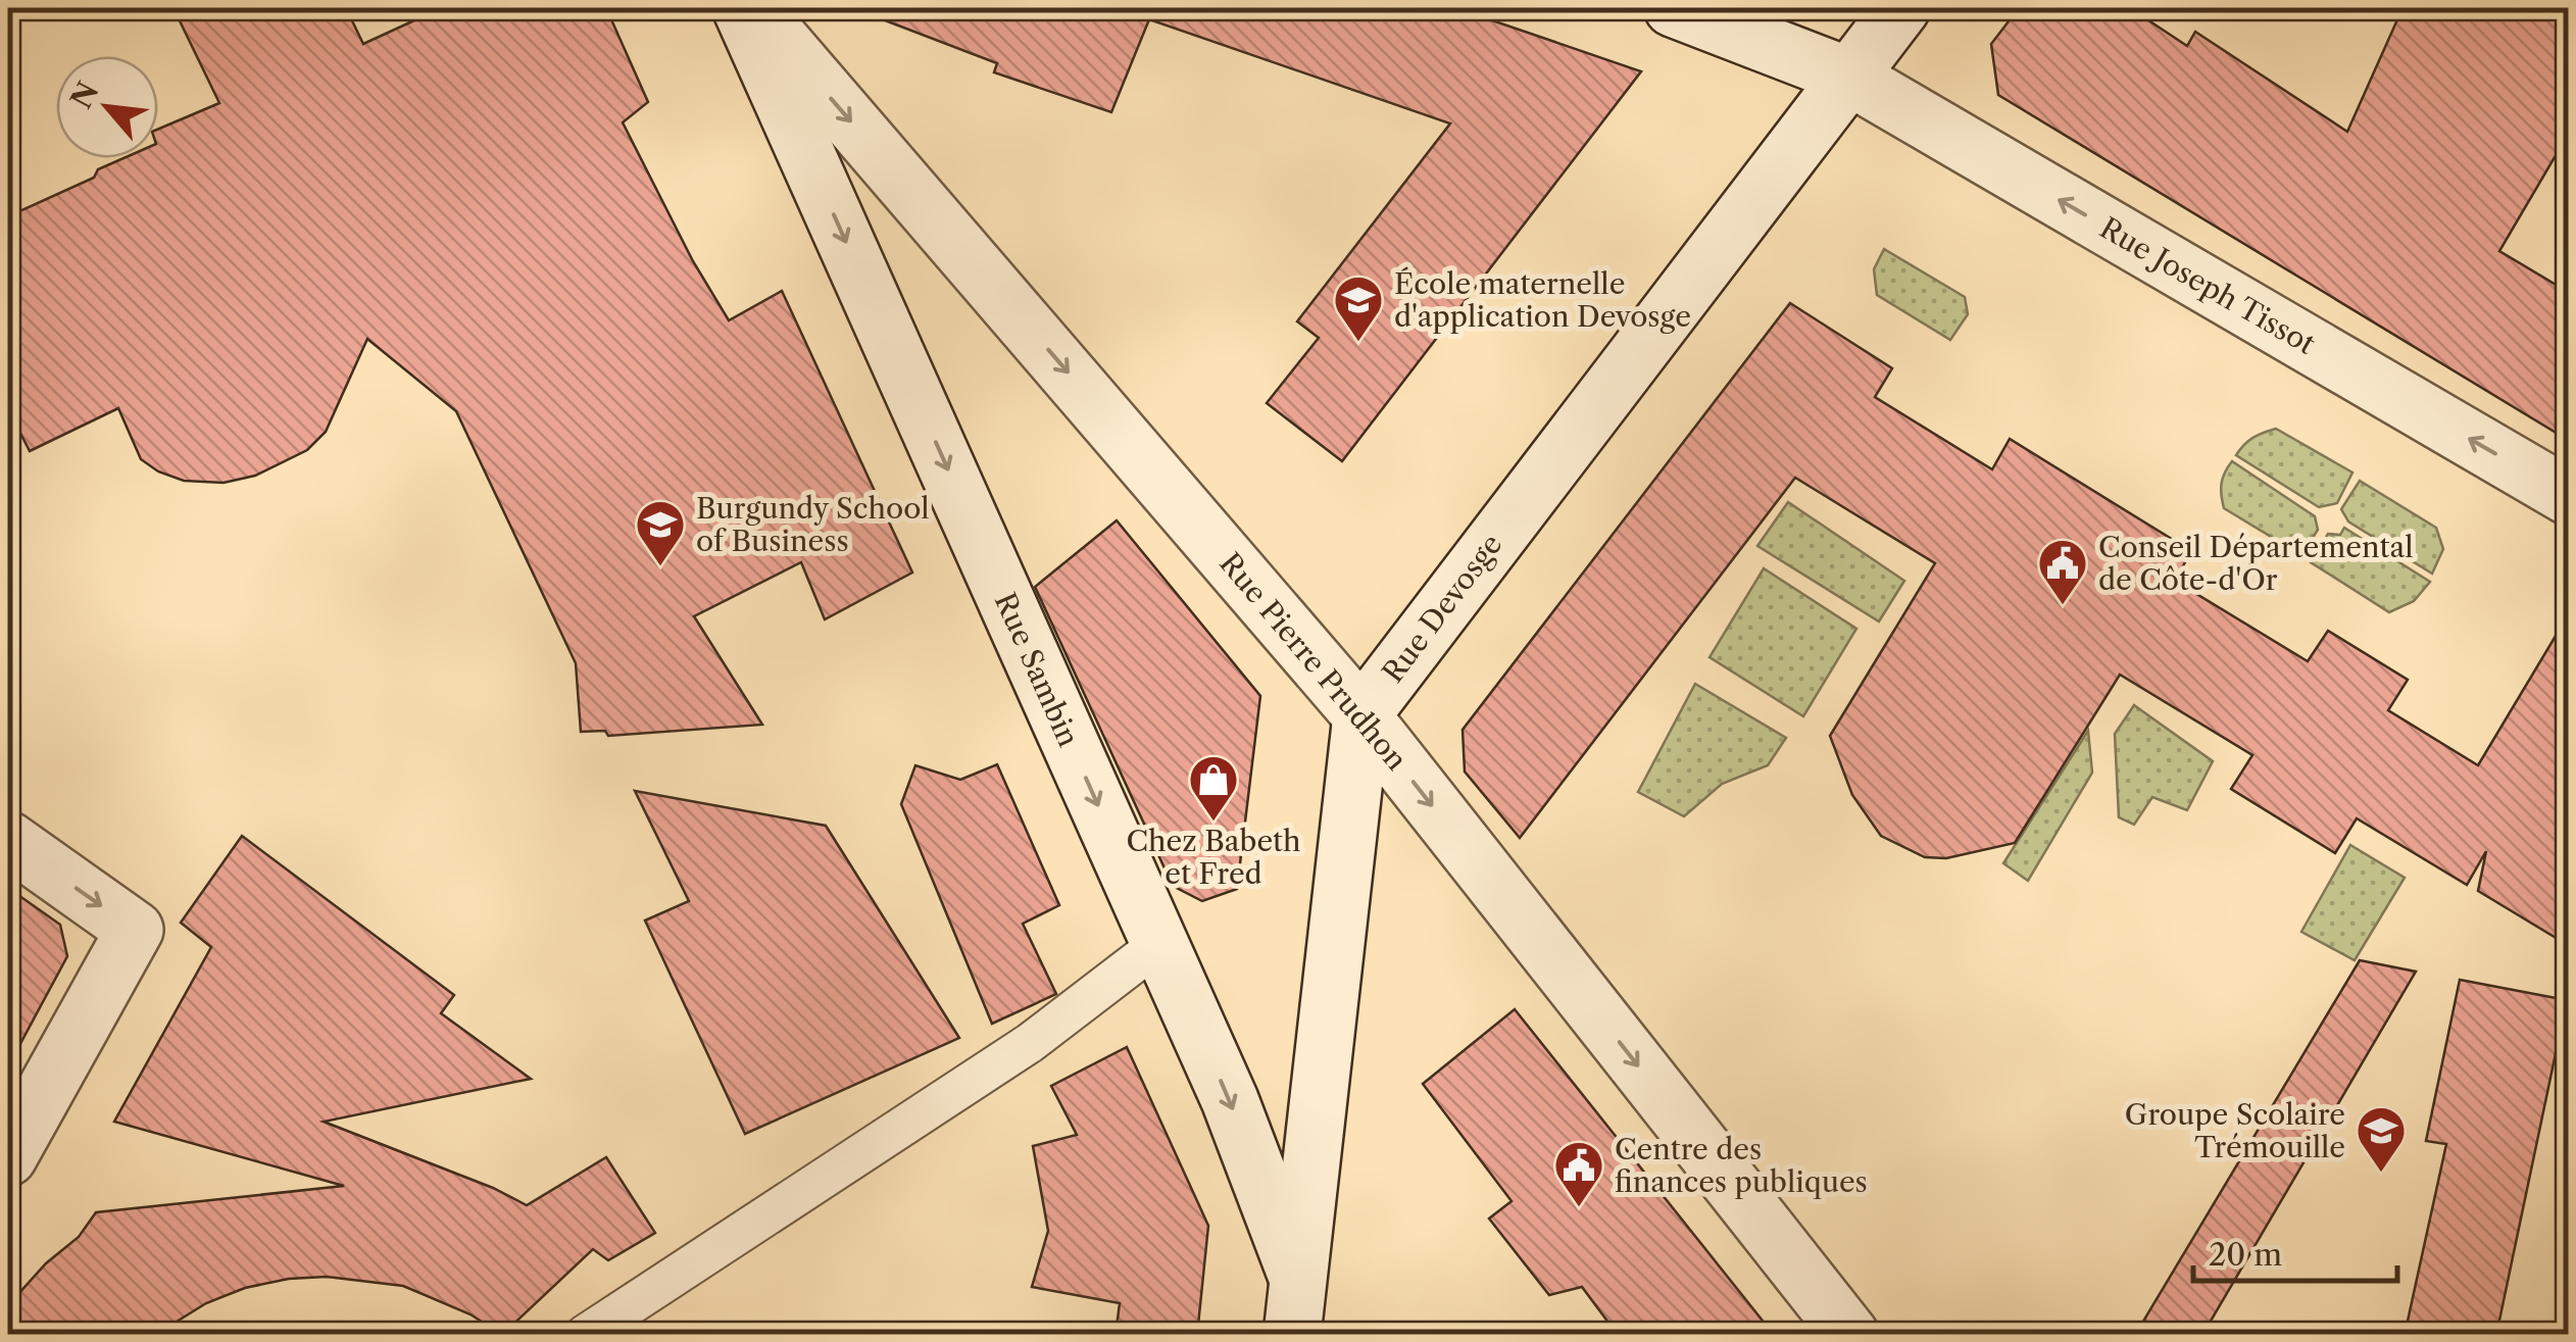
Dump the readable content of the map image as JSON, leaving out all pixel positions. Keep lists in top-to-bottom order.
{
  "streets": {
    "main road": [
      "Rue Joseph Tissot",
      "Rue Devosge",
      "Rue Pierre Prudhon",
      "Rue Sambin"
    ]
  },
  "crossings": [
    ["Rue Joseph Tissot", "Rue Devosge"],
    ["Rue Devosge", "Rue Pierre Prudhon"]
  ],
  "one_way": ["Rue Joseph Tissot", "Rue Pierre Prudhon", "Rue Sambin"],
  "places": {
    "school or university": ["École maternelle d'application Devosge", "Burgundy School of Business", "Groupe Scolaire Trémouille"],
    "public building": ["Conseil Départemental de Côte-d'Or", "Centre des finances publiques"],
    "shop": ["Chez Babeth et Fred"]
  },
  "scale_bar": "20 m",
  "north": "top left"
}
